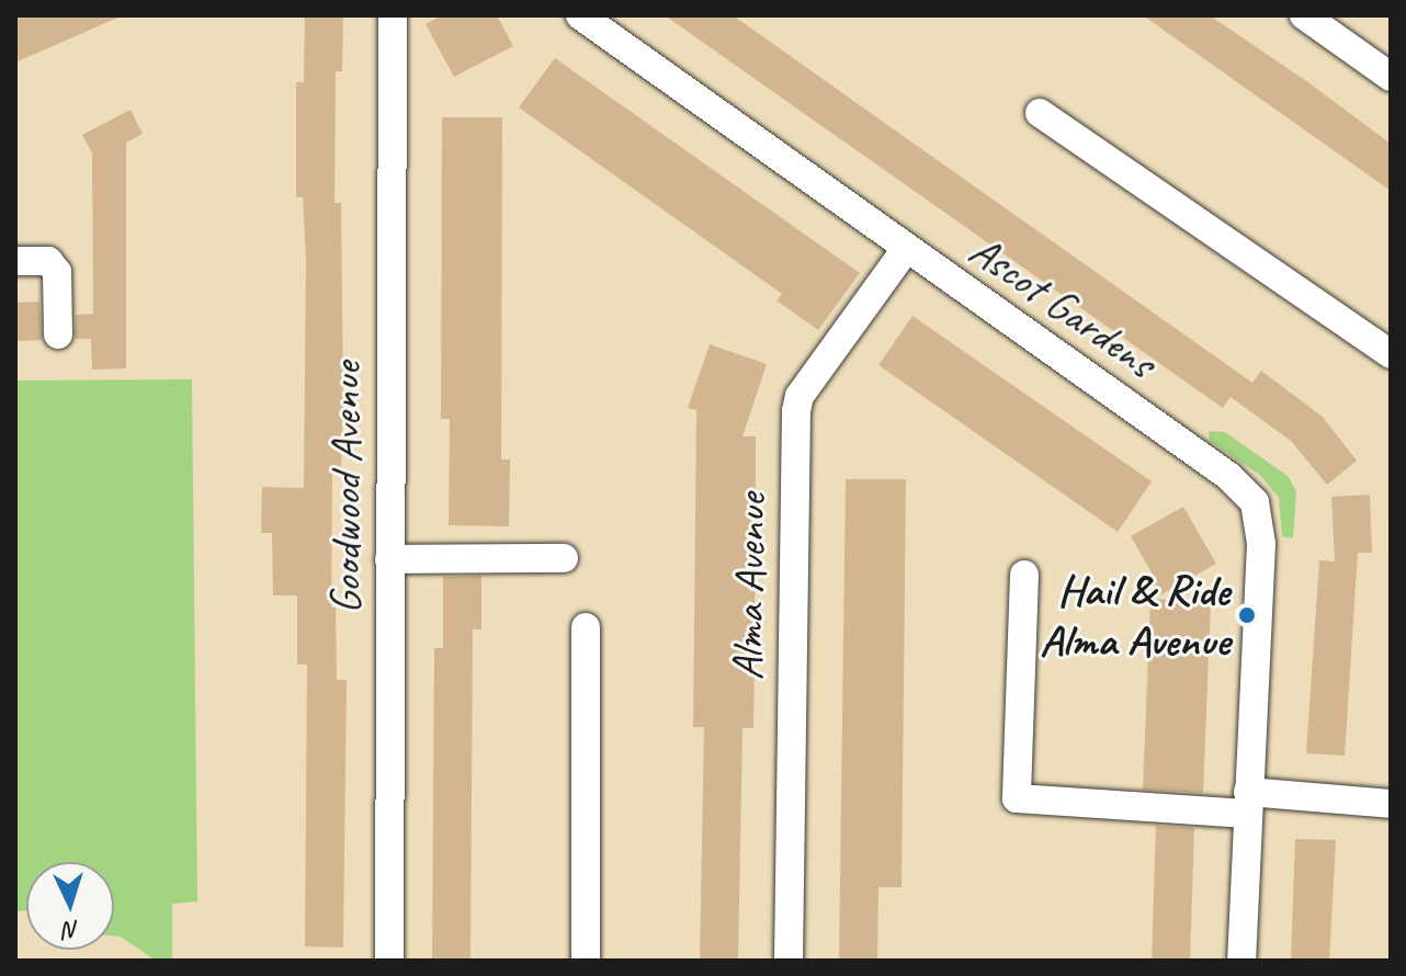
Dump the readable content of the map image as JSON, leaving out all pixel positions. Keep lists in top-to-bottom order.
{
  "streets": {
    "street": ["Ascot Gardens", "Goodwood Avenue", "Alma Avenue"]
  },
  "crossings": [
    ["Ascot Gardens", "Alma Avenue"]
  ],
  "places": ["Hail & Ride Alma Avenue"],
  "north": "bottom"
}
